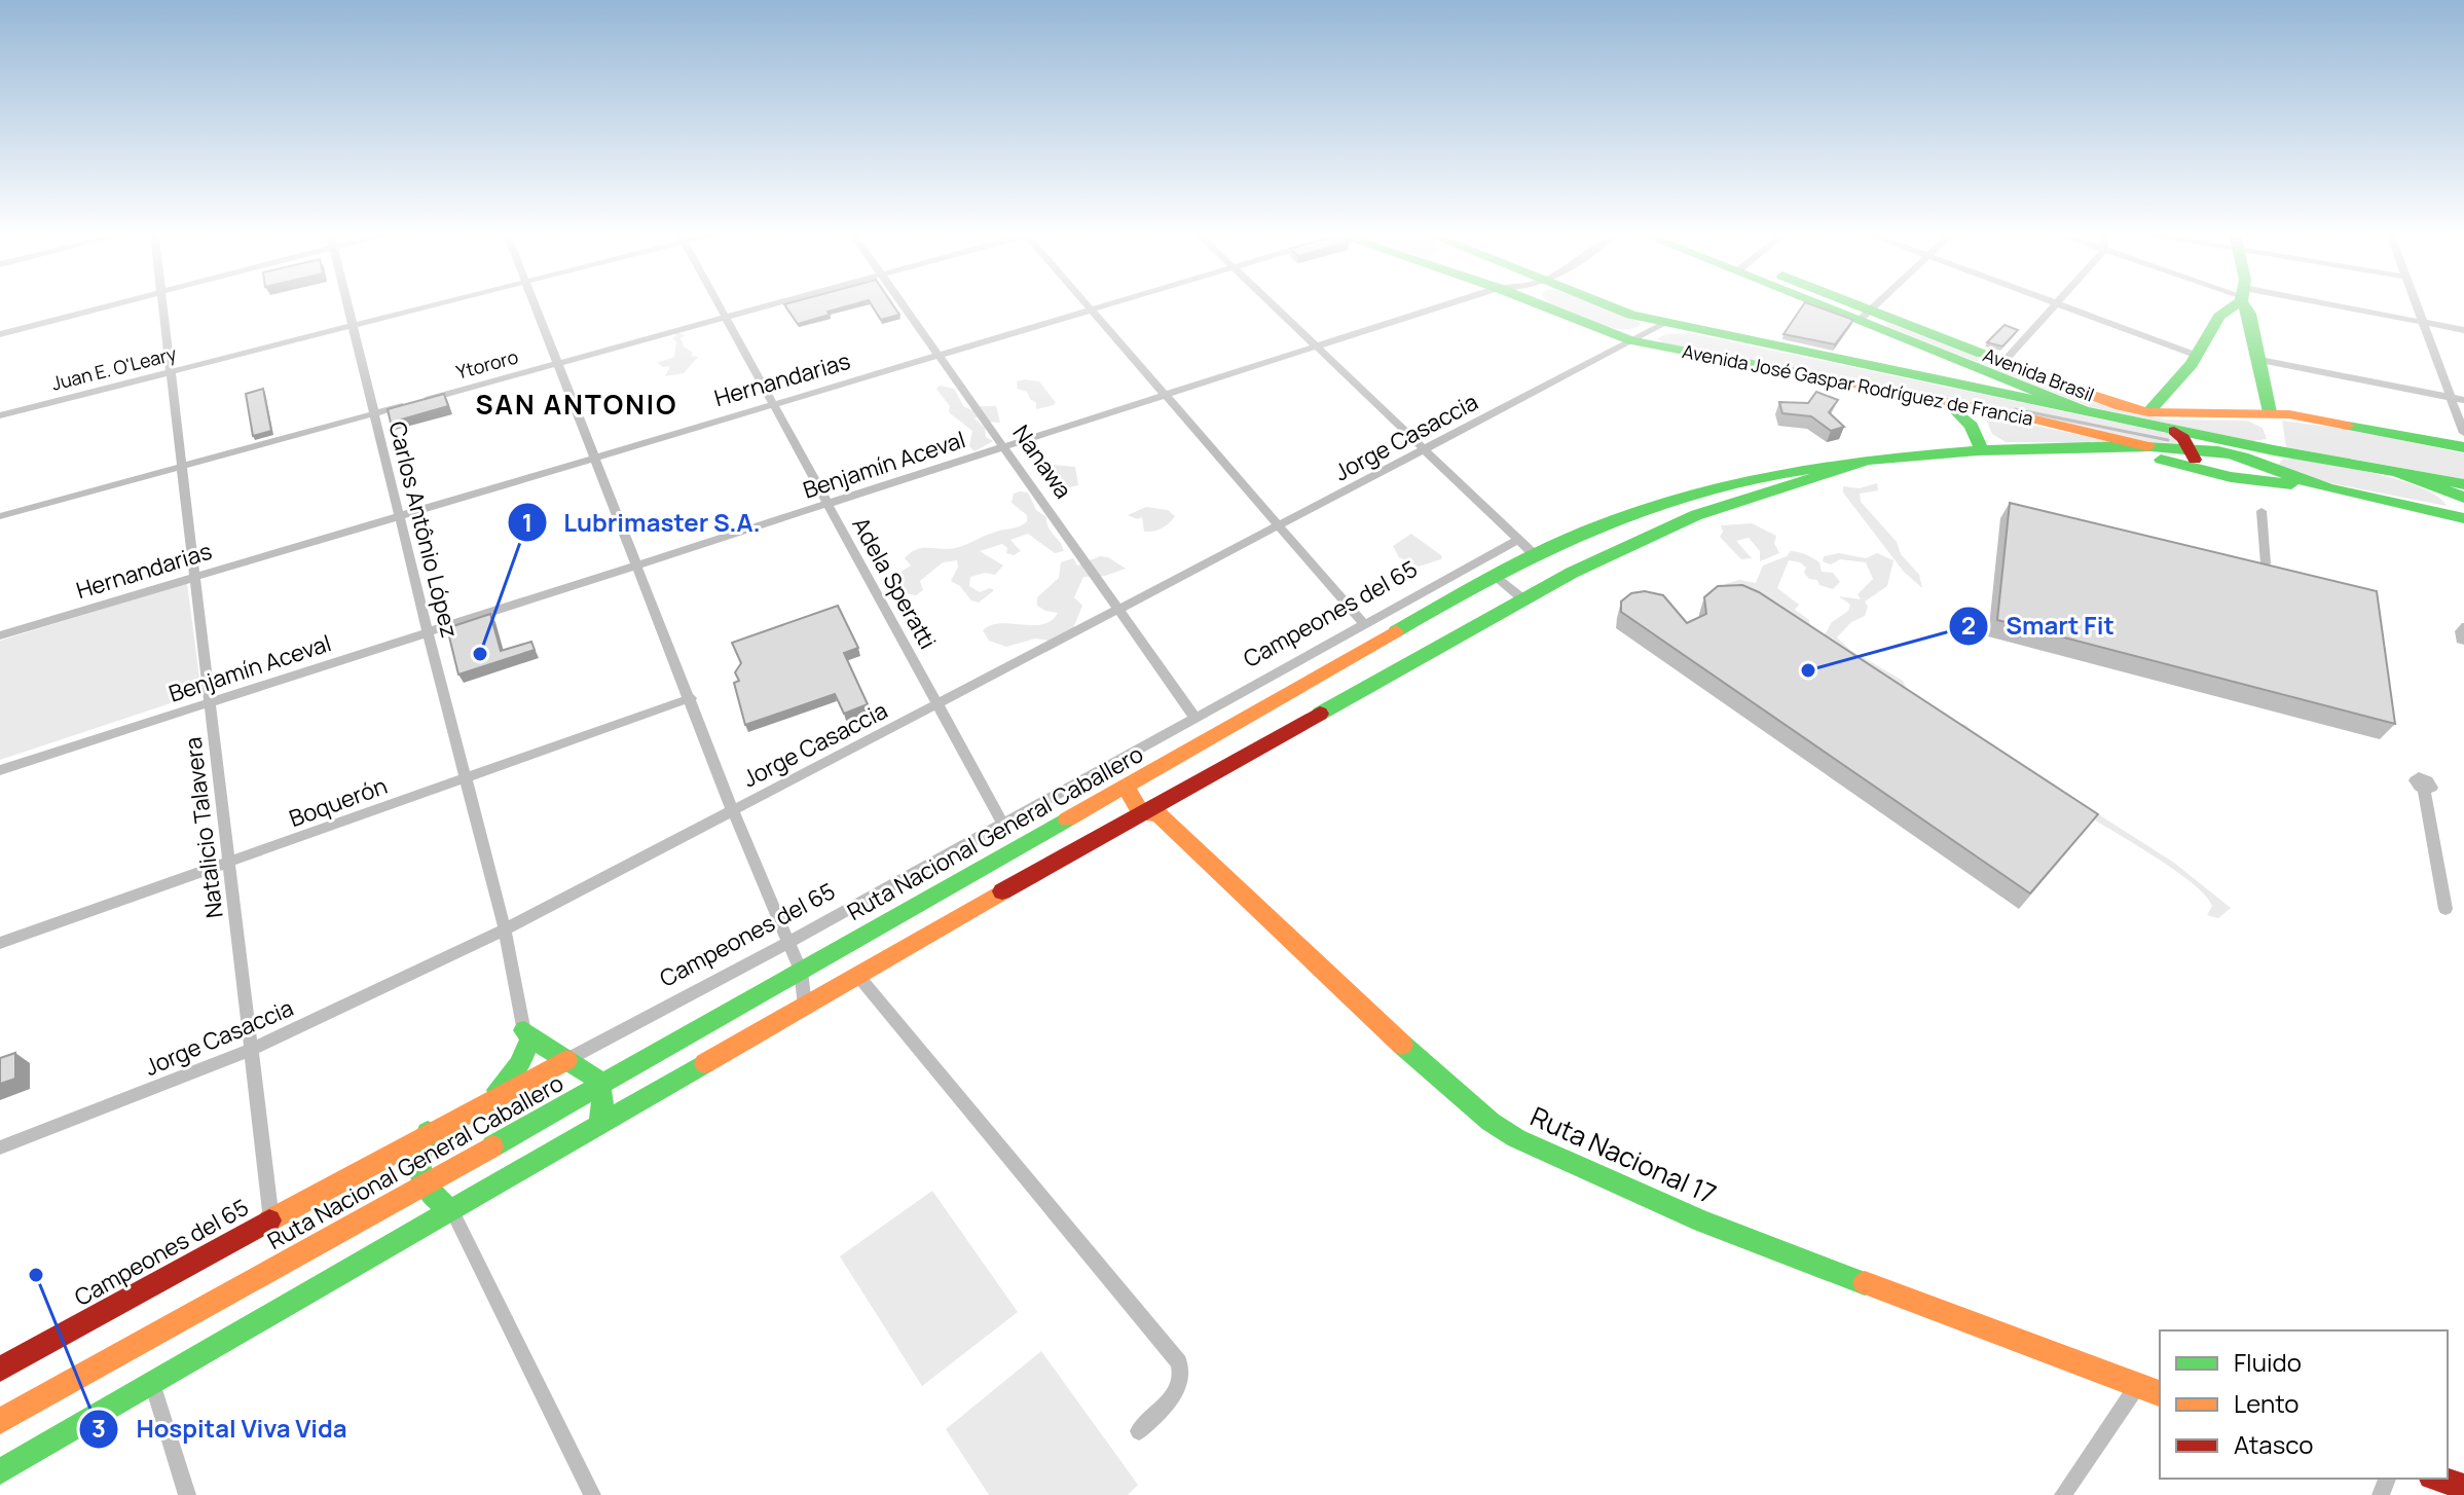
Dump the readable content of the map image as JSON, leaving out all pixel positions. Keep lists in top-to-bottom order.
{
  "streets": {
    "main road": [
      "Avenida Brasil",
      "Avenida José Gaspar Rodríguez de Francia",
      "Campeones del 65",
      "Ruta Nacional General Caballero",
      "Ruta Nacional 17"
    ],
    "street": [
      "Ytororo",
      "Juan E. O'Leary",
      "Hernandarias",
      "Jorge Casaccia",
      "Nanawa",
      "Benjamín Aceval",
      "Carlos Antônio López",
      "Adela Speratti",
      "Boquerón",
      "Natalicio Talavera"
    ]
  },
  "crossings": [
    ["Ytororo", "Carlos Antônio López"],
    ["Ytororo", "Adela Speratti"],
    ["Ytororo", "Natalicio Talavera"],
    ["Juan E. O'Leary", "Carlos Antônio López"],
    ["Juan E. O'Leary", "Natalicio Talavera"],
    ["Hernandarias", "Nanawa"],
    ["Hernandarias", "Carlos Antônio López"],
    ["Hernandarias", "Adela Speratti"],
    ["Hernandarias", "Natalicio Talavera"],
    ["Avenida José Gaspar Rodríguez de Francia", "Jorge Casaccia"],
    ["Avenida José Gaspar Rodríguez de Francia", "Ruta Nacional General Caballero"],
    ["Jorge Casaccia", "Nanawa"],
    ["Jorge Casaccia", "Carlos Antônio López"],
    ["Jorge Casaccia", "Adela Speratti"],
    ["Jorge Casaccia", "Natalicio Talavera"],
    ["Nanawa", "Benjamín Aceval"],
    ["Nanawa", "Campeones del 65"],
    ["Benjamín Aceval", "Carlos Antônio López"],
    ["Benjamín Aceval", "Adela Speratti"],
    ["Benjamín Aceval", "Natalicio Talavera"],
    ["Carlos Antônio López", "Campeones del 65"],
    ["Carlos Antônio López", "Boquerón"],
    ["Adela Speratti", "Campeones del 65"],
    ["Campeones del 65", "Natalicio Talavera"],
    ["Boquerón", "Natalicio Talavera"],
    ["Ruta Nacional General Caballero", "Ruta Nacional 17"]
  ],
  "districts": ["SAN ANTONIO"],
  "places": ["Lubrimaster S.A.", "Smart Fit", "Hospital Viva Vida"],
  "legend": ["Fluido", "Lento", "Atasco"]
}
